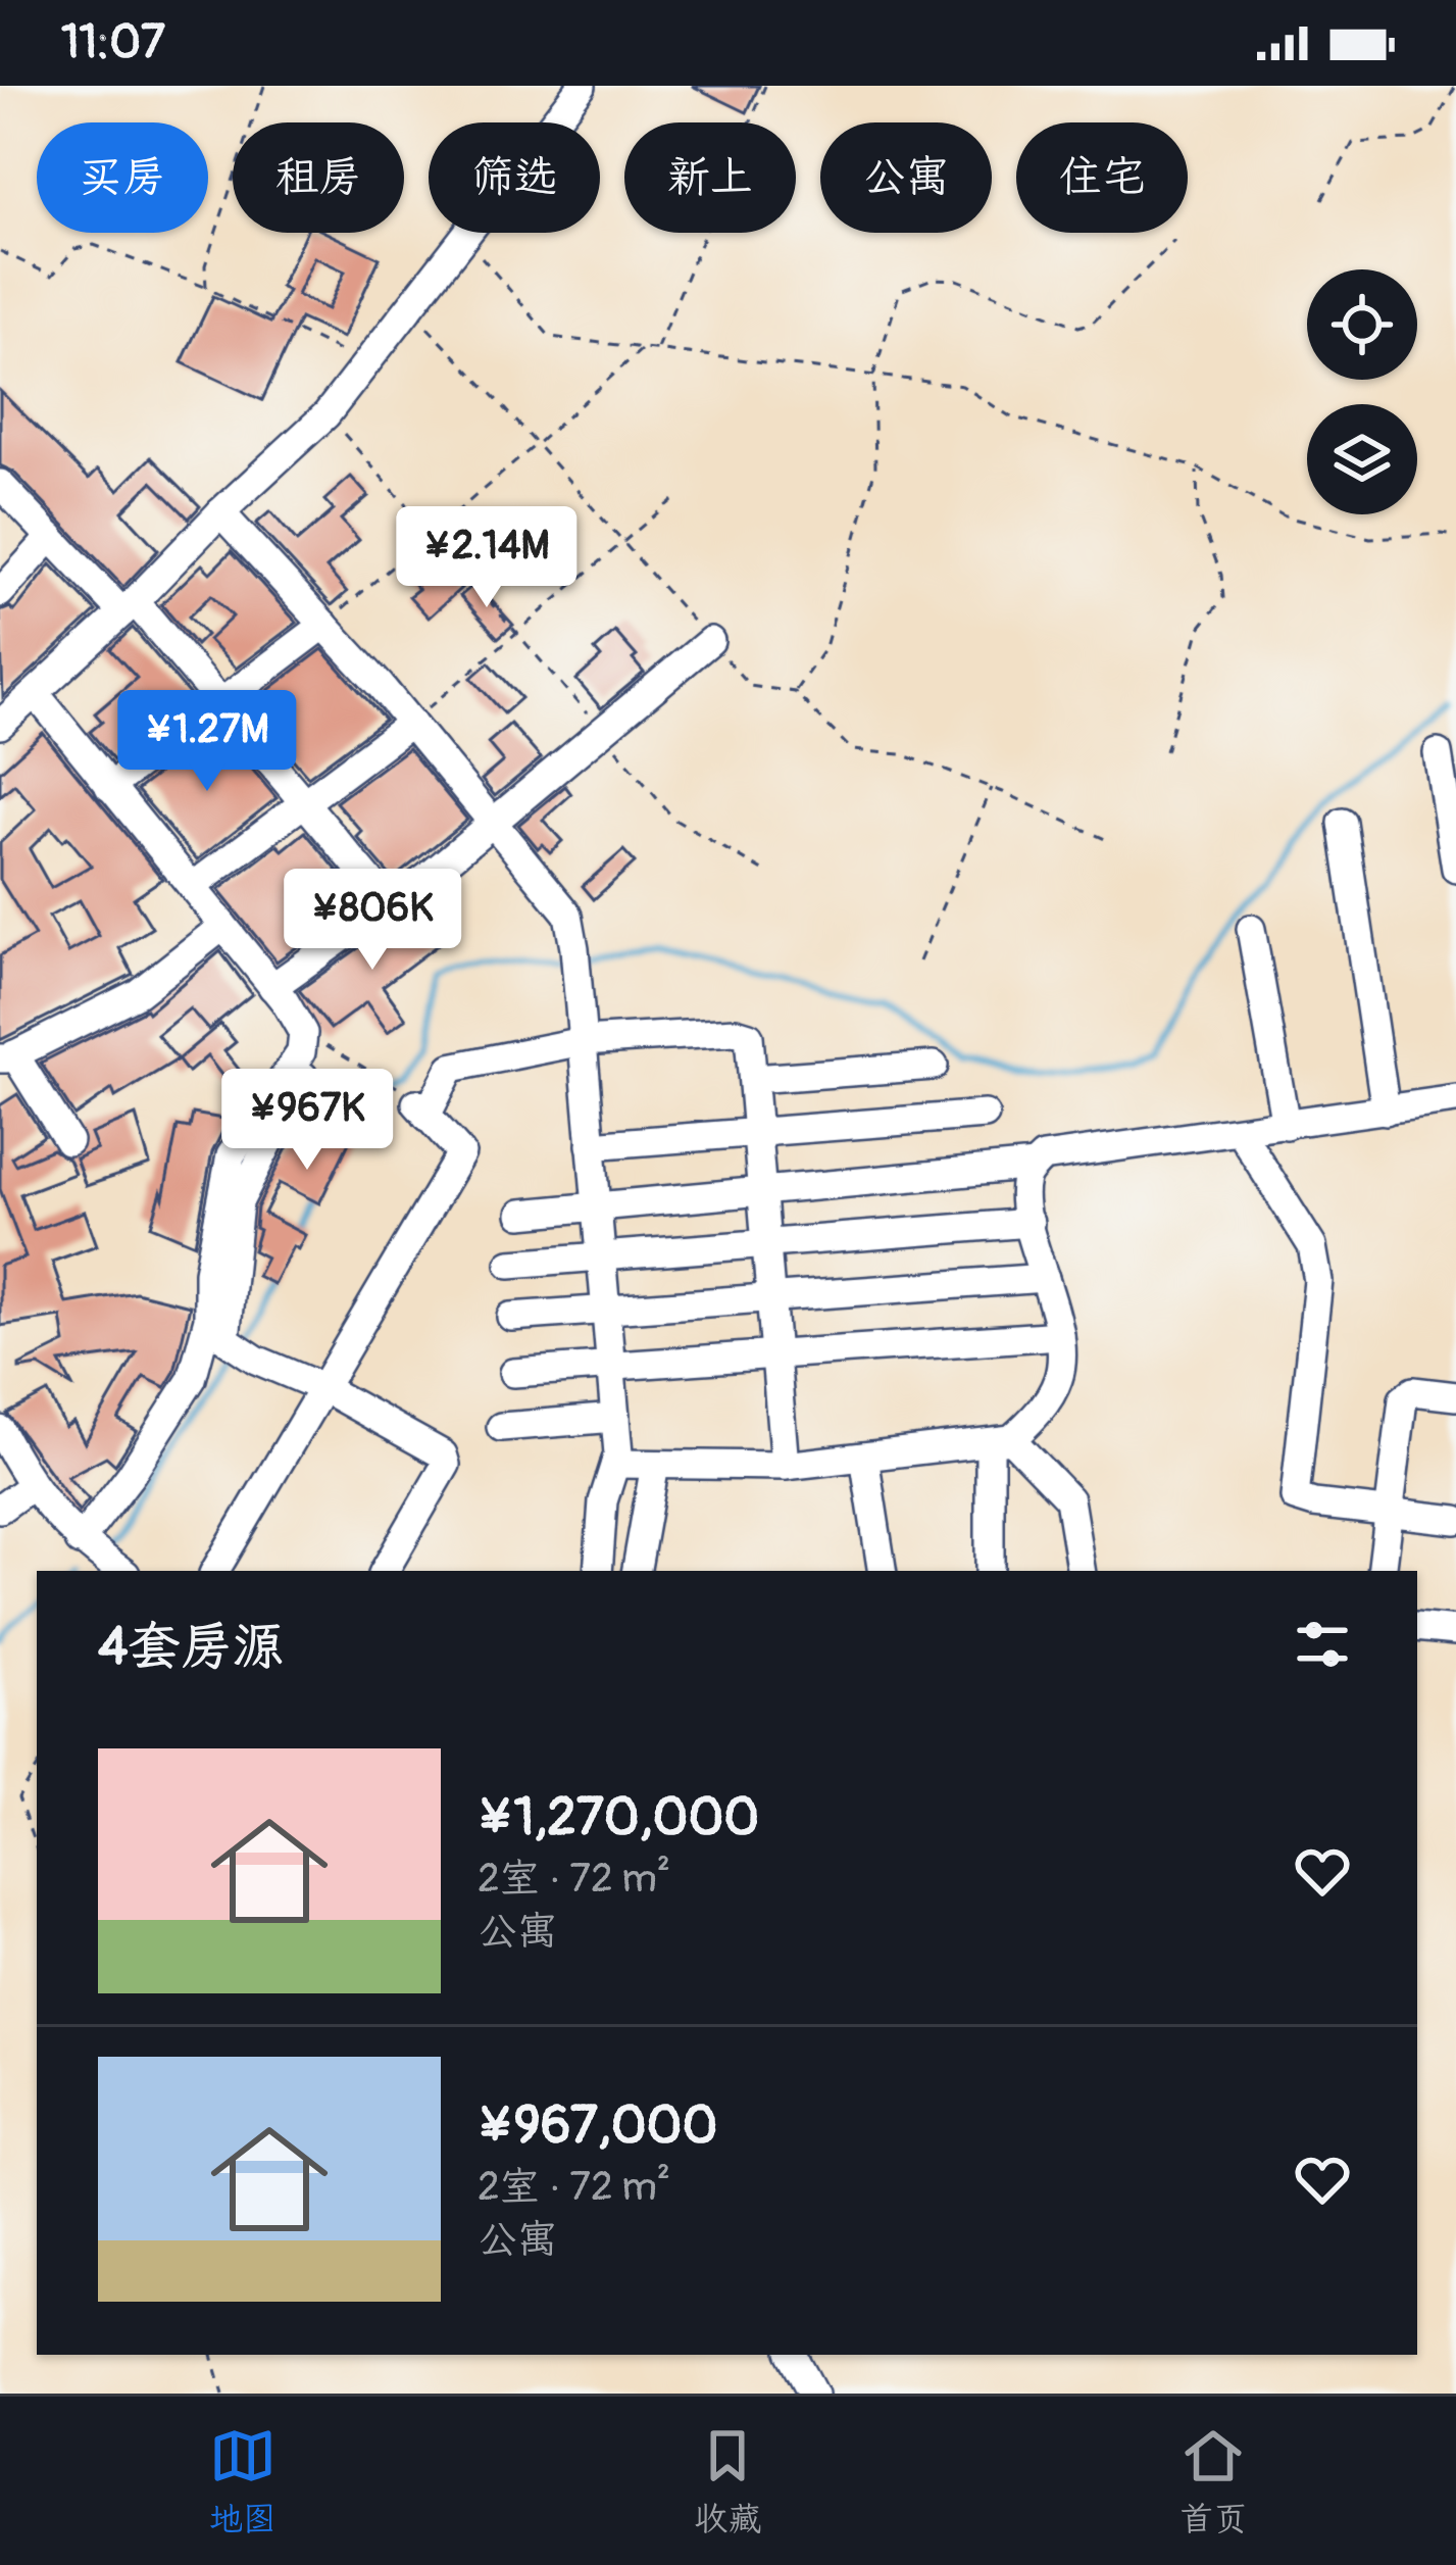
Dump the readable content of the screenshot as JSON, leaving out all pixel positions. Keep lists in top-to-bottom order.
{
  "page": {
    "status": "11:07",
    "chip": [
      "买房",
      "租房",
      "筛选",
      "新上",
      "公寓",
      "住宅"
    ],
    "price": [
      "¥2.14M",
      "¥1.27M",
      "¥806K",
      "¥967K"
    ],
    "heading": "4套房源",
    "list": [
      {
        "name": "¥1,270,000",
        "note": "2室 · 72 m² · 公寓"
      },
      {
        "name": "¥967,000",
        "note": "2室 · 72 m² · 公寓"
      }
    ],
    "tabs": ["地图", "收藏", "首页"]
  }
}
